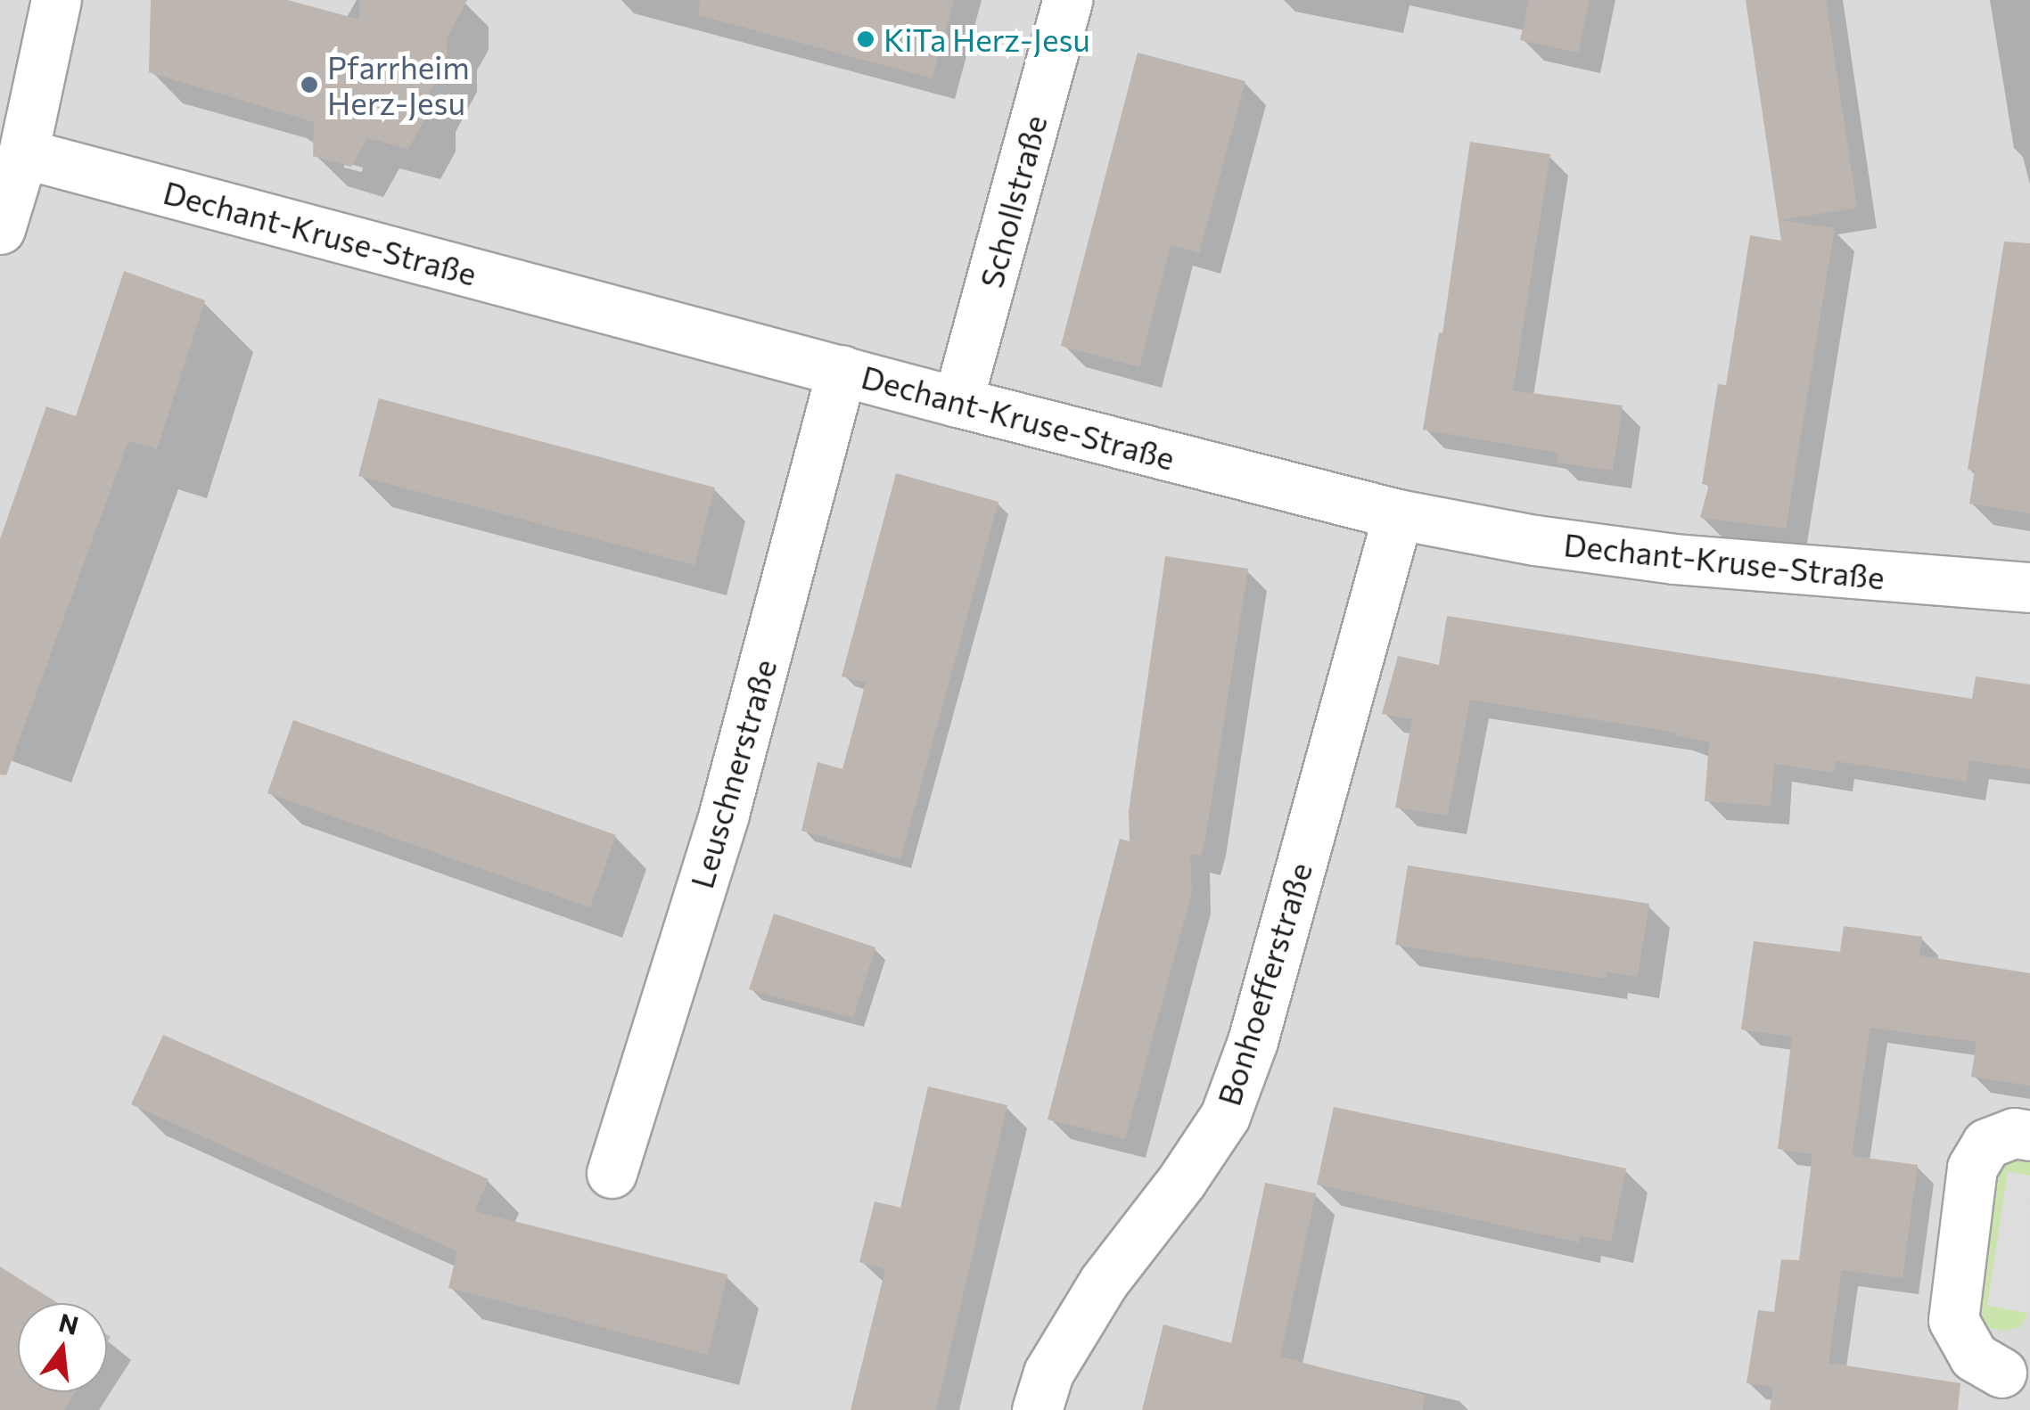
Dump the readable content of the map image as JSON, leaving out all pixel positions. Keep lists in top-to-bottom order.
{
  "streets": {
    "street": [
      "Schollstraße",
      "Dechant-Kruse-Straße",
      "Leuschnerstraße",
      "Bonhoefferstraße"
    ]
  },
  "crossings": [
    ["Schollstraße", "Dechant-Kruse-Straße"],
    ["Dechant-Kruse-Straße", "Leuschnerstraße"],
    ["Dechant-Kruse-Straße", "Bonhoefferstraße"]
  ],
  "places": ["KiTa Herz-Jesu", "Pfarrheim Herz-Jesu"],
  "north": "top"
}
